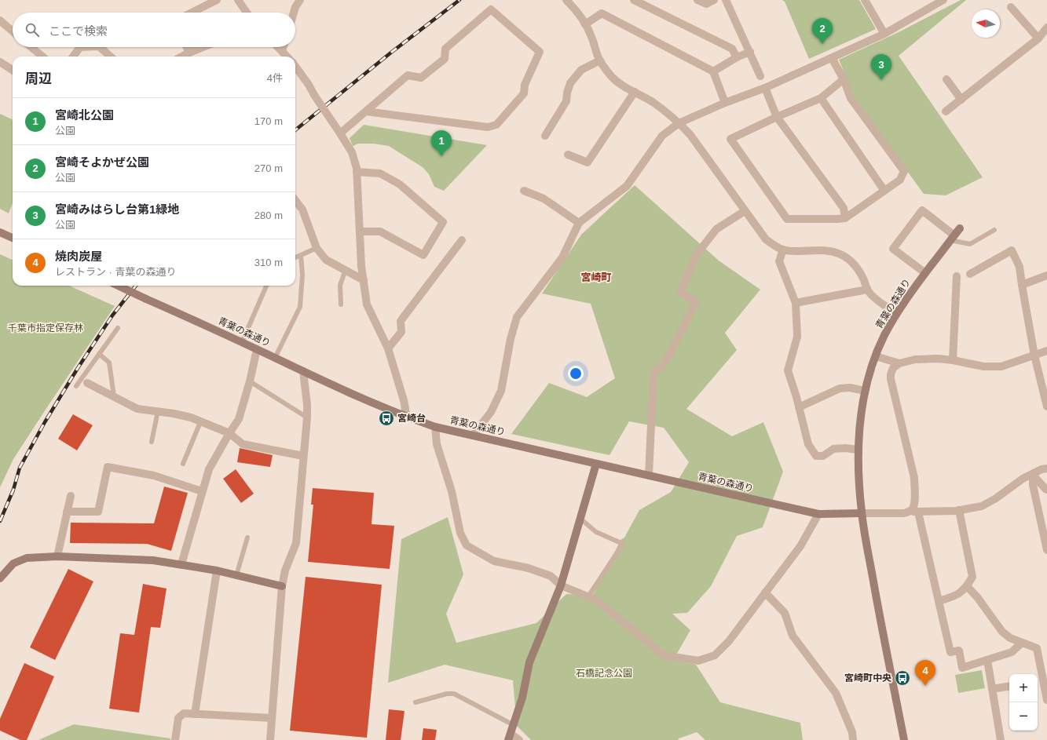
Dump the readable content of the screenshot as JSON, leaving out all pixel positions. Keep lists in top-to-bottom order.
{
  "streets": {
    "street": ["青葉の森通り"]
  },
  "districts": ["宮崎町"],
  "parks": ["千葉市指定保存林", "石橋記念公園"],
  "places": {
    "bus stop": ["宮崎台", "宮崎町中央"]
  },
  "north": "left",
  "page": {
    "search": "ここで検索",
    "pins": [
      "2",
      "3",
      "1",
      "4"
    ],
    "heading": ["周辺", "4件"],
    "list": [
      {
        "mark": "1",
        "name": "宮崎北公園",
        "note": "公園",
        "value": "170 m"
      },
      {
        "mark": "2",
        "name": "宮崎そよかぜ公園",
        "note": "公園",
        "value": "270 m"
      },
      {
        "mark": "3",
        "name": "宮崎みはらし台第1緑地",
        "note": "公園",
        "value": "280 m"
      },
      {
        "mark": "4",
        "name": "焼肉炭屋",
        "note": "レストラン · 青葉の森通り",
        "value": "310 m"
      }
    ],
    "map_buttons": ["+", "−"]
  }
}
